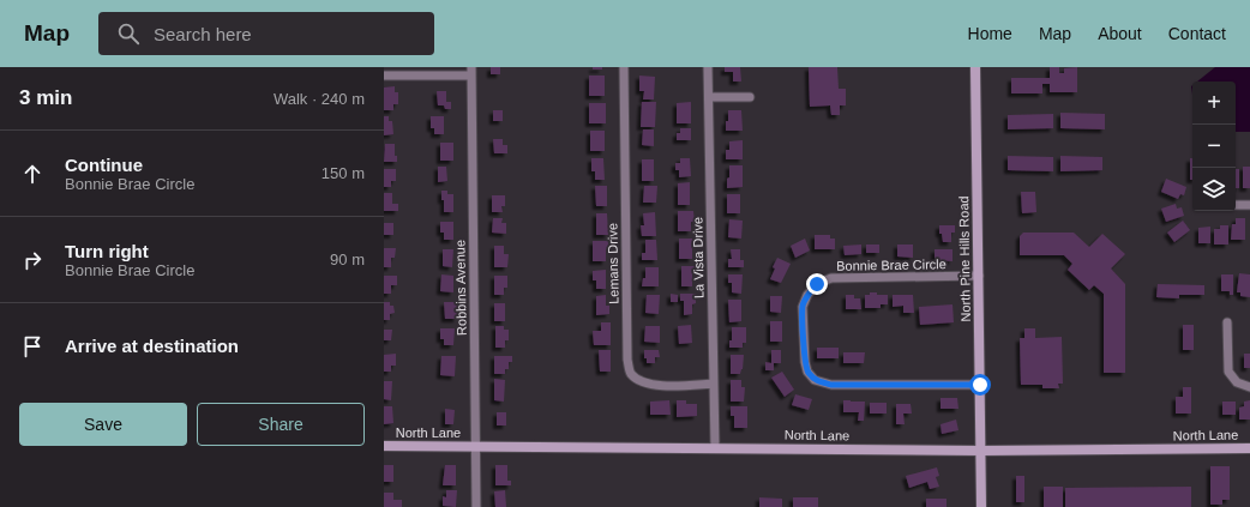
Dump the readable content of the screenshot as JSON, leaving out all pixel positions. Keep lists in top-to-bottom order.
{
  "streets": {
    "street": [
      "La Vista Drive",
      "North Pine Hills Road",
      "Lemans Drive",
      "Bonnie Brae Circle",
      "Robbins Avenue",
      "North Lane"
    ]
  },
  "crossings": [
    ["La Vista Drive", "Lemans Drive"],
    ["La Vista Drive", "North Lane"],
    ["North Pine Hills Road", "Bonnie Brae Circle"],
    ["North Pine Hills Road", "North Lane"],
    ["Robbins Avenue", "North Lane"]
  ],
  "page": {
    "header": "Map",
    "search": "Search here",
    "nav": [
      "Home",
      "Map",
      "About",
      "Contact"
    ],
    "heading": ["3 min", "Walk · 240 m"],
    "map_buttons": ["+", "−"],
    "list": [
      ["Continue", "Bonnie Brae Circle", "150 m"],
      ["Turn right", "Bonnie Brae Circle", "90 m"],
      "Arrive at destination"
    ],
    "buttons": ["Save", "Share"]
  }
}
